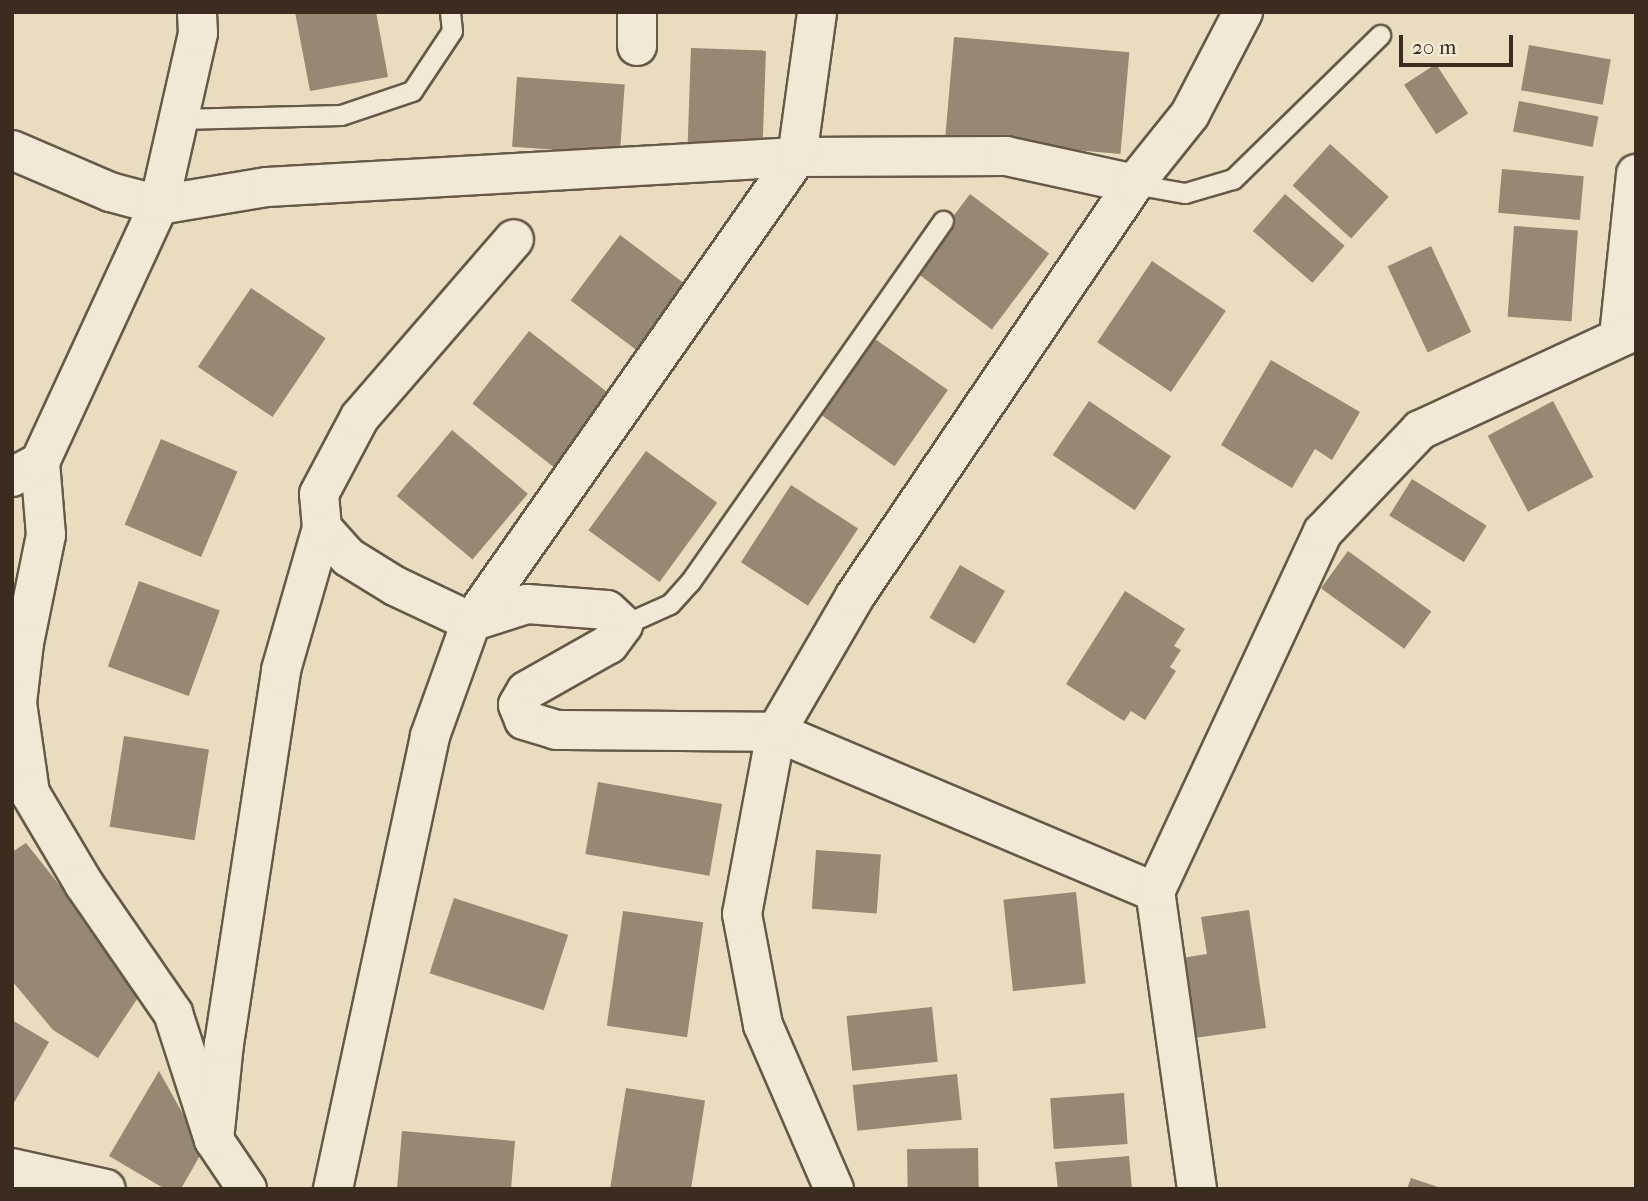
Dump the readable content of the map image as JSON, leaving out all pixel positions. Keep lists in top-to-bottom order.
{
  "scale_bar": "20 m"
}
